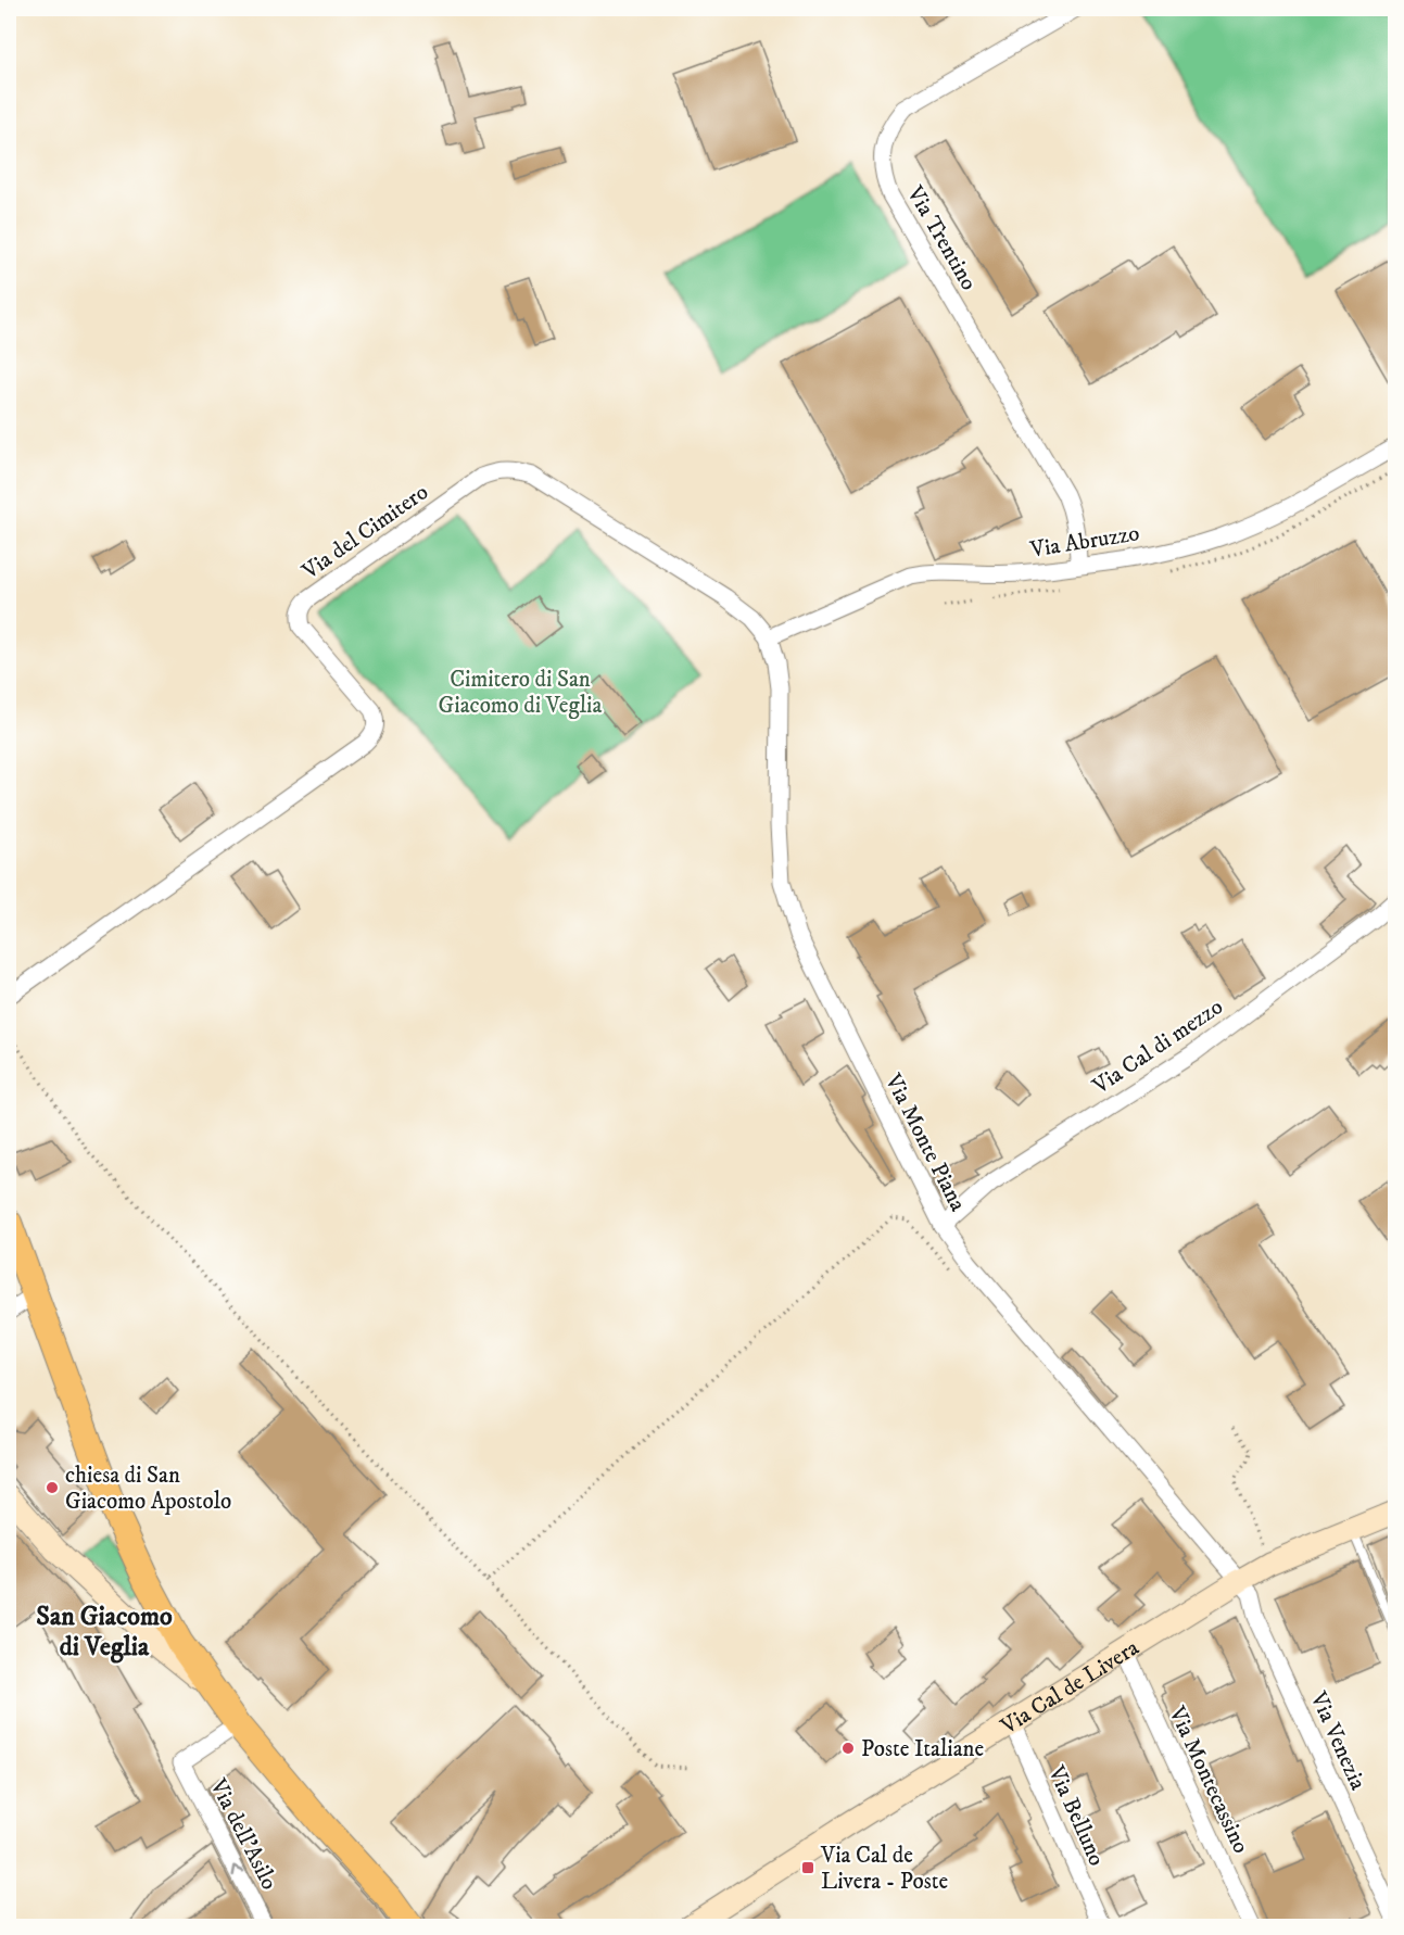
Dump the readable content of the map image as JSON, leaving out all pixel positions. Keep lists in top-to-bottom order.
{
  "streets": {
    "street": [
      "Via Trentino",
      "Via del Cimitero",
      "Via Abruzzo",
      "Via Cal di mezzo",
      "Via Monte Piana",
      "Via Cal de Livera",
      "Via Venezia",
      "Via Montecassino",
      "Via Belluno",
      "Via dell'Asilo"
    ]
  },
  "crossings": [
    ["Via Trentino", "Via Abruzzo"],
    ["Via del Cimitero", "Via Abruzzo"],
    ["Via del Cimitero", "Via Monte Piana"],
    ["Via Abruzzo", "Via Monte Piana"],
    ["Via Cal di mezzo", "Via Monte Piana"],
    ["Via Monte Piana", "Via Cal de Livera"],
    ["Via Monte Piana", "Via Venezia"],
    ["Via Cal de Livera", "Via Venezia"],
    ["Via Cal de Livera", "Via Montecassino"],
    ["Via Cal de Livera", "Via Belluno"]
  ],
  "one_way": ["Via dell'Asilo"],
  "districts": ["San Giacomo di Veglia"],
  "parks": ["Cimitero di San Giacomo di Veglia"],
  "places": {
    "other": ["chiesa di San Giacomo Apostolo", "Poste Italiane"],
    "transit": ["Via Cal de Livera - Poste"]
  }
}
